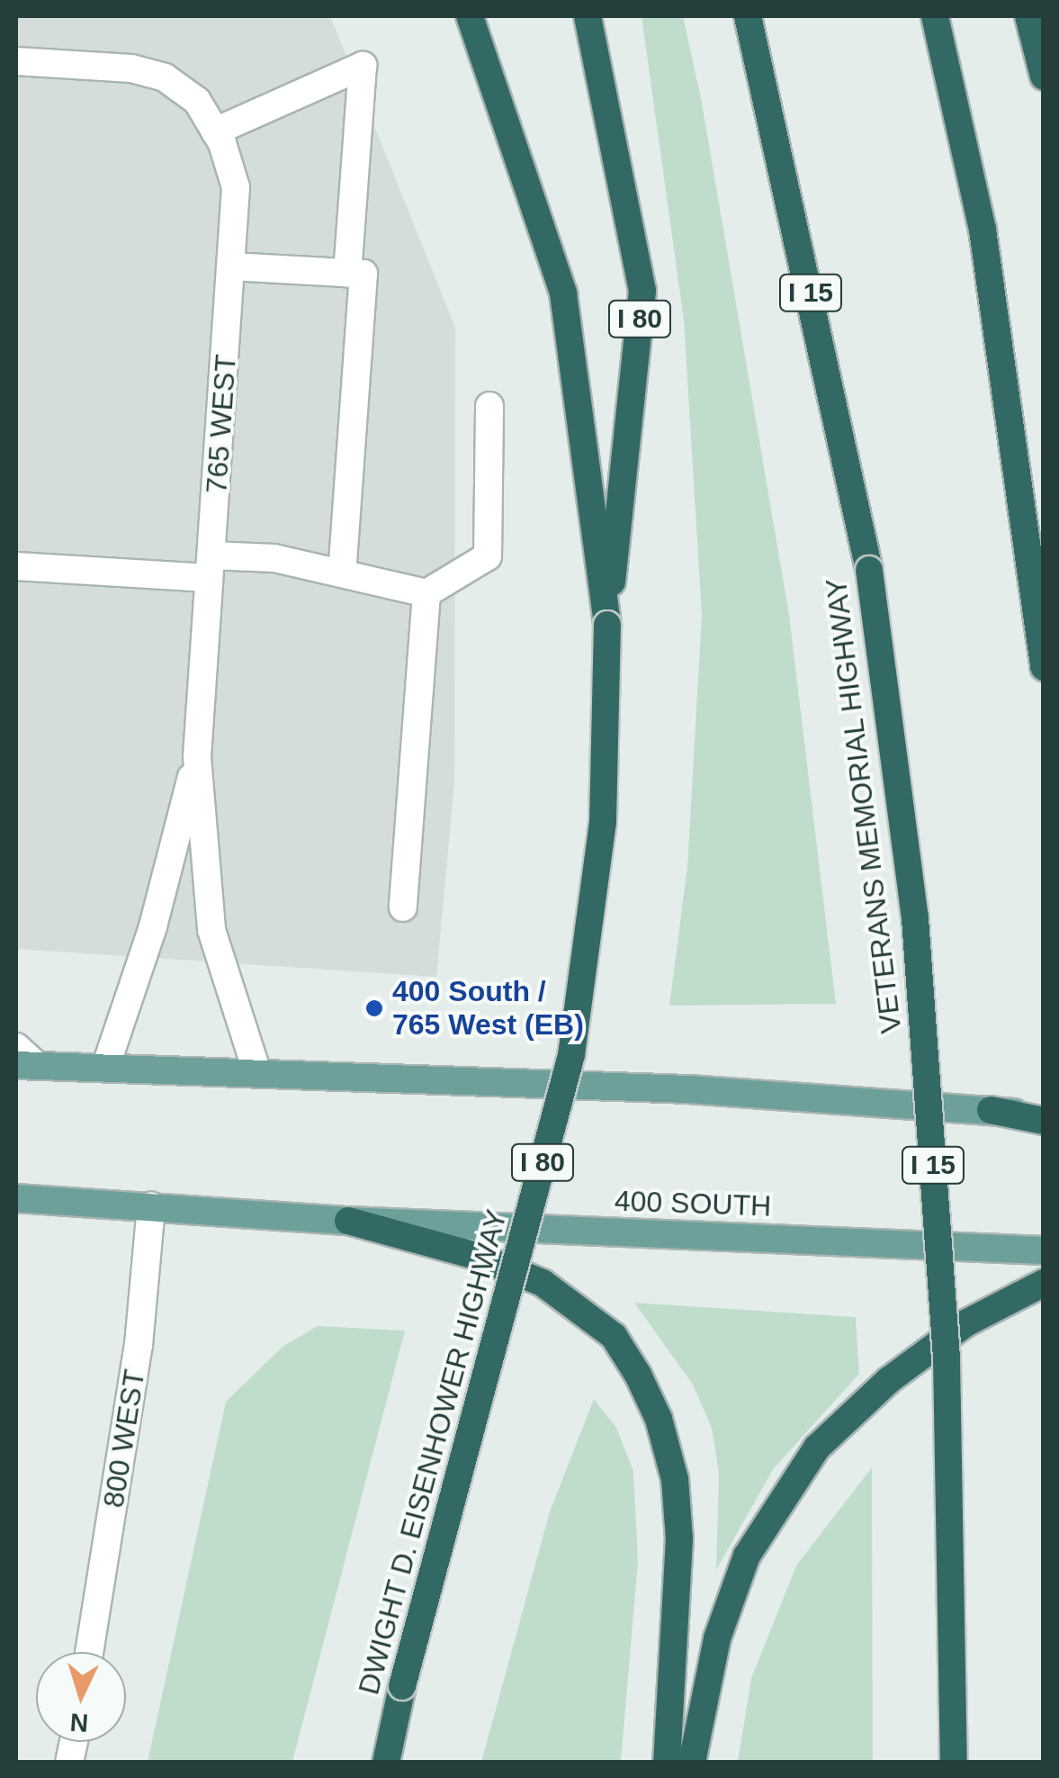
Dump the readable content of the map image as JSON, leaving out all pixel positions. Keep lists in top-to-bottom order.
{
  "streets": {
    "highway": [
      "I 15",
      "I 80",
      "VETERANS MEMORIAL HIGHWAY",
      "DWIGHT D. EISENHOWER HIGHWAY"
    ],
    "main road": ["400 SOUTH"],
    "street": ["765 WEST", "800 WEST"]
  },
  "crossings": [
    ["I 80", "DWIGHT D. EISENHOWER HIGHWAY"],
    ["400 SOUTH", "800 WEST"]
  ],
  "places": ["400 South / 765 West (EB)"],
  "north": "bottom"
}
